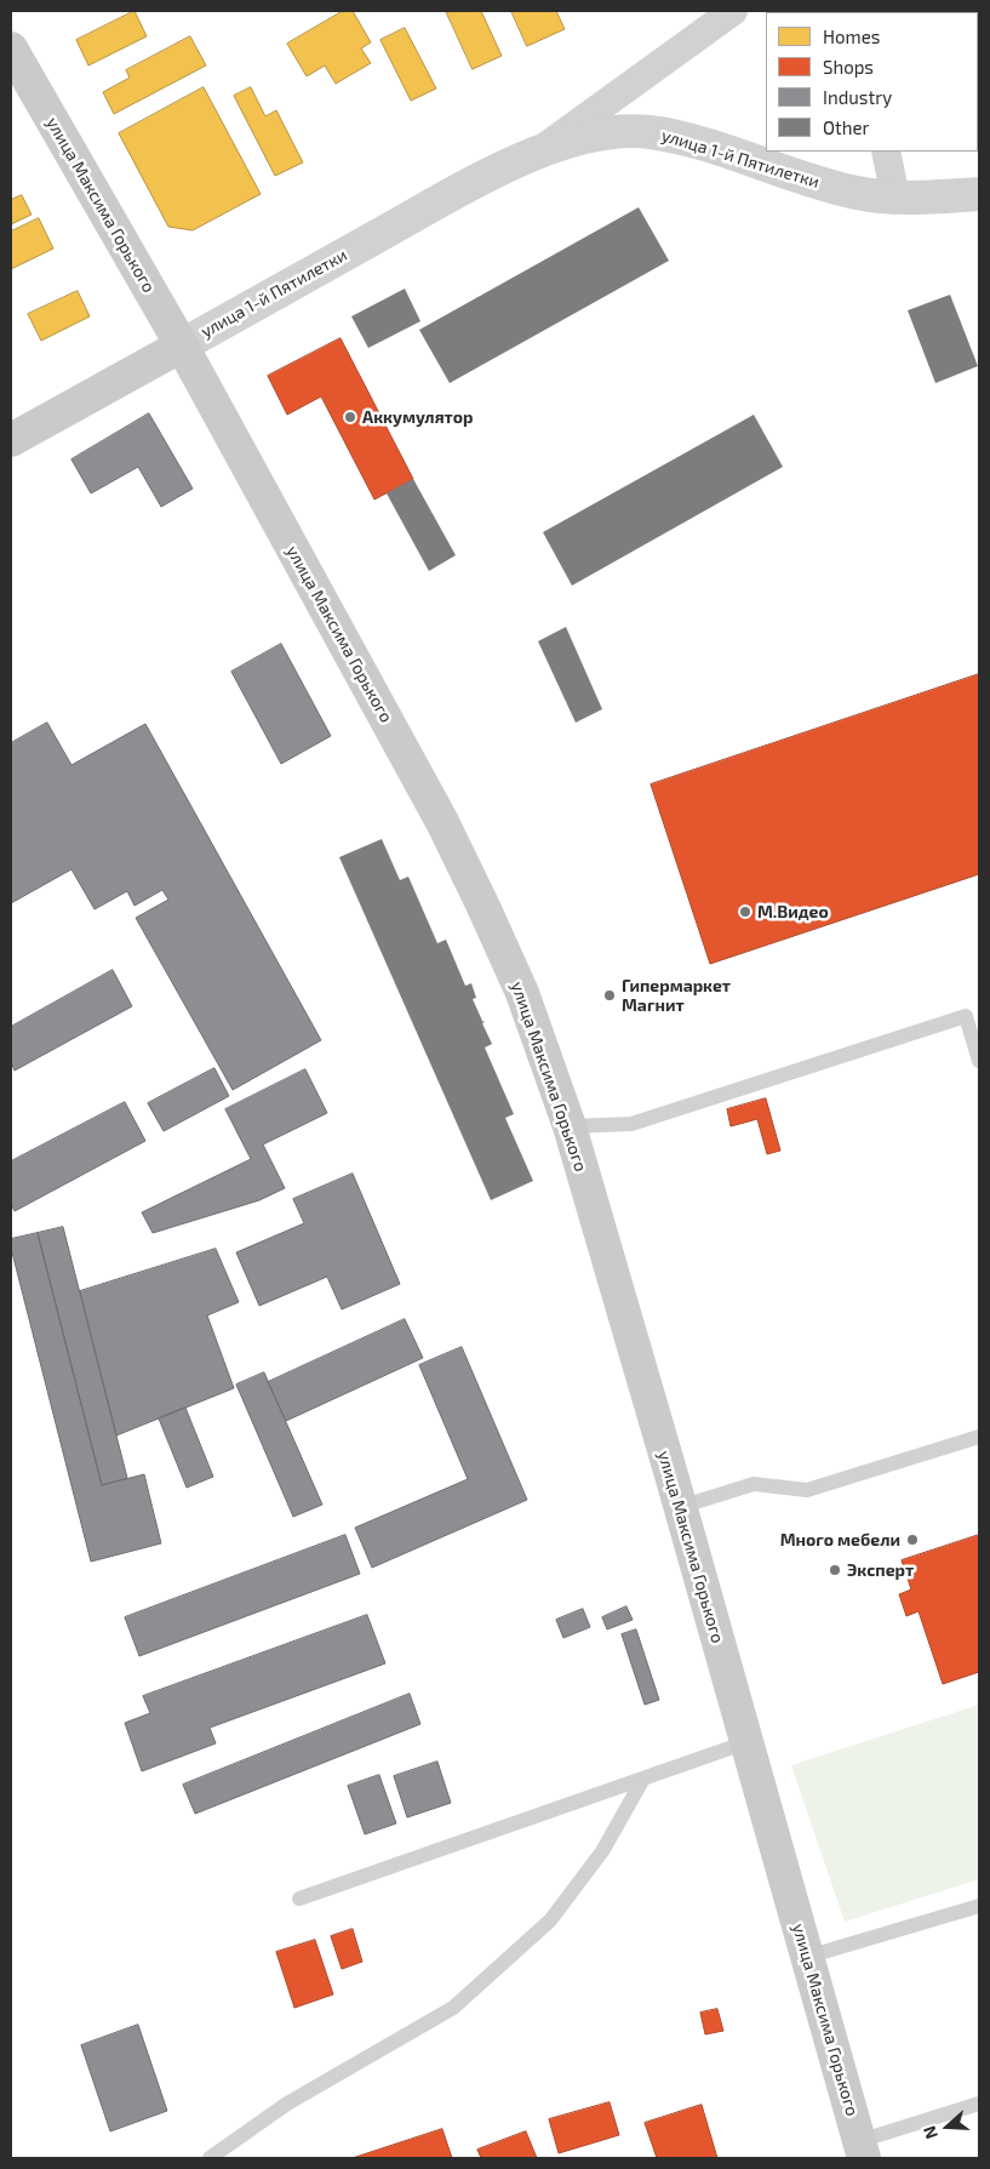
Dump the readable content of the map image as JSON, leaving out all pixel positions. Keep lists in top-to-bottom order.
{
  "streets": {
    "main road": ["улица 1-й Пятилетки", "улица Максима Горького"]
  },
  "crossings": [
    ["улица 1-й Пятилетки", "улица Максима Горького"]
  ],
  "places": [
    "Аккумулятор",
    "М.Видео",
    "Гипермаркет Магнит",
    "Много мебели",
    "Эксперт"
  ],
  "legend": [
    "Homes",
    "Shops",
    "Industry",
    "Other"
  ],
  "north": "left"
}
